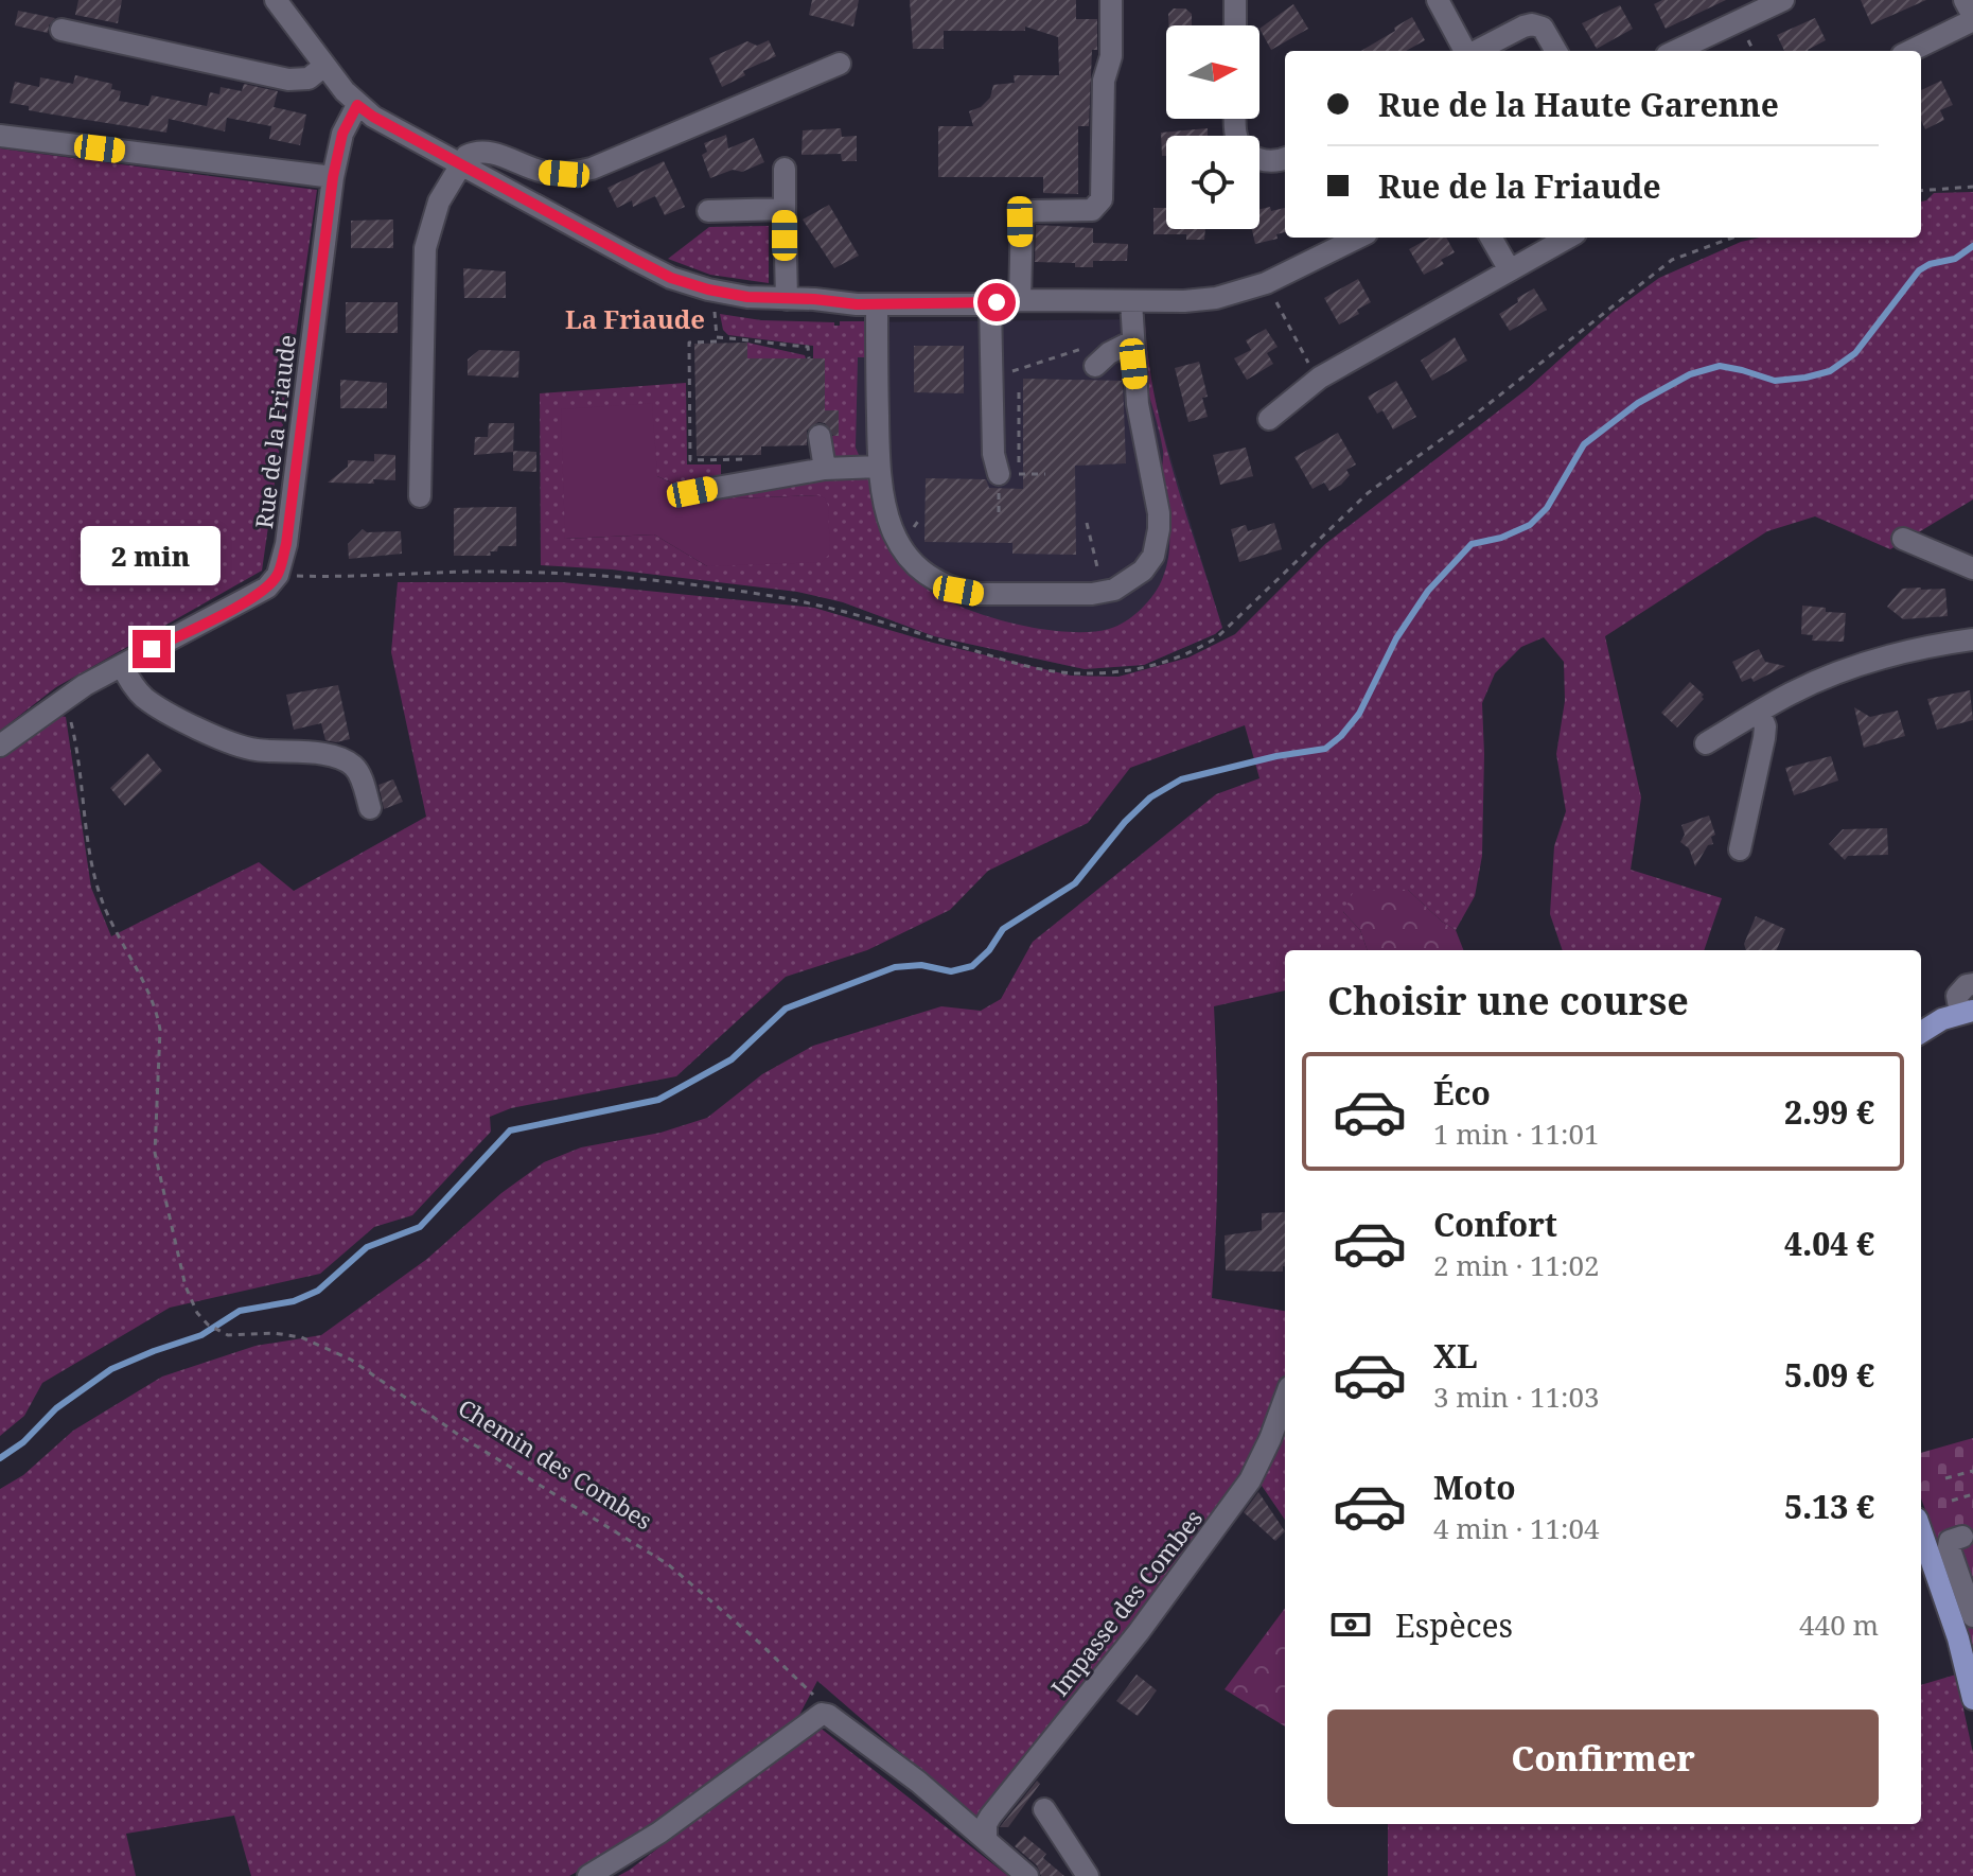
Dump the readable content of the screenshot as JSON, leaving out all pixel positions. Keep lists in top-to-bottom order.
{
  "streets": {
    "street": ["Rue de la Friaude", "Impasse des Combes"],
    "path": ["Chemin des Combes"]
  },
  "districts": ["La Friaude"],
  "north": "right",
  "page": {
    "banner": ["Rue de la Haute Garenne", "Rue de la Friaude"],
    "bubble": "2 min",
    "heading": "Choisir une course",
    "list": [
      {
        "name": "Éco",
        "note": "1 min · 11:01",
        "value": "2.99 €"
      },
      {
        "name": "Confort",
        "note": "2 min · 11:02",
        "value": "4.04 €"
      },
      {
        "name": "XL",
        "note": "3 min · 11:03",
        "value": "5.09 €"
      },
      {
        "name": "Moto",
        "note": "4 min · 11:04",
        "value": "5.13 €"
      }
    ],
    "pay": ["Espèces", "440 m"],
    "buttons": "Confirmer"
  }
}
